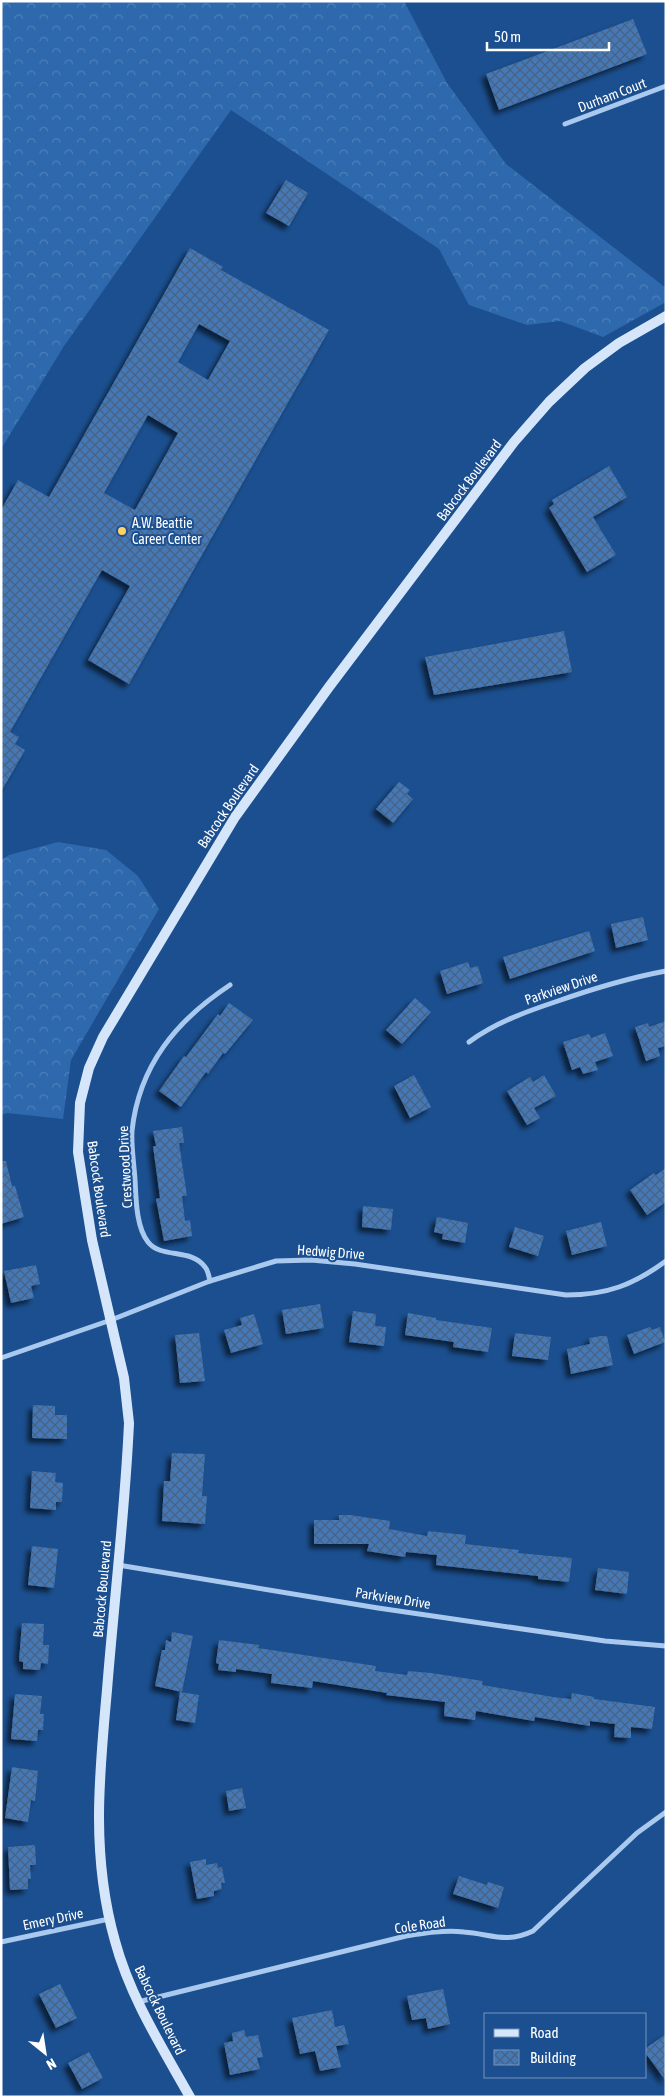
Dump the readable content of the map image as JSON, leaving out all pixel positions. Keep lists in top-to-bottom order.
{
  "streets": {
    "main road": ["Babcock Boulevard"],
    "street": [
      "Durham Court",
      "Parkview Drive",
      "Crestwood Drive",
      "Hedwig Drive",
      "Emery Drive",
      "Cole Road"
    ]
  },
  "crossings": [
    ["Babcock Boulevard", "Parkview Drive"],
    ["Babcock Boulevard", "Hedwig Drive"],
    ["Babcock Boulevard", "Emery Drive"],
    ["Babcock Boulevard", "Cole Road"],
    ["Crestwood Drive", "Hedwig Drive"]
  ],
  "places": ["A.W. Beattie Career Center"],
  "legend": ["Road", "Building"],
  "scale_bar": "50 m",
  "north": "bottom right"
}
